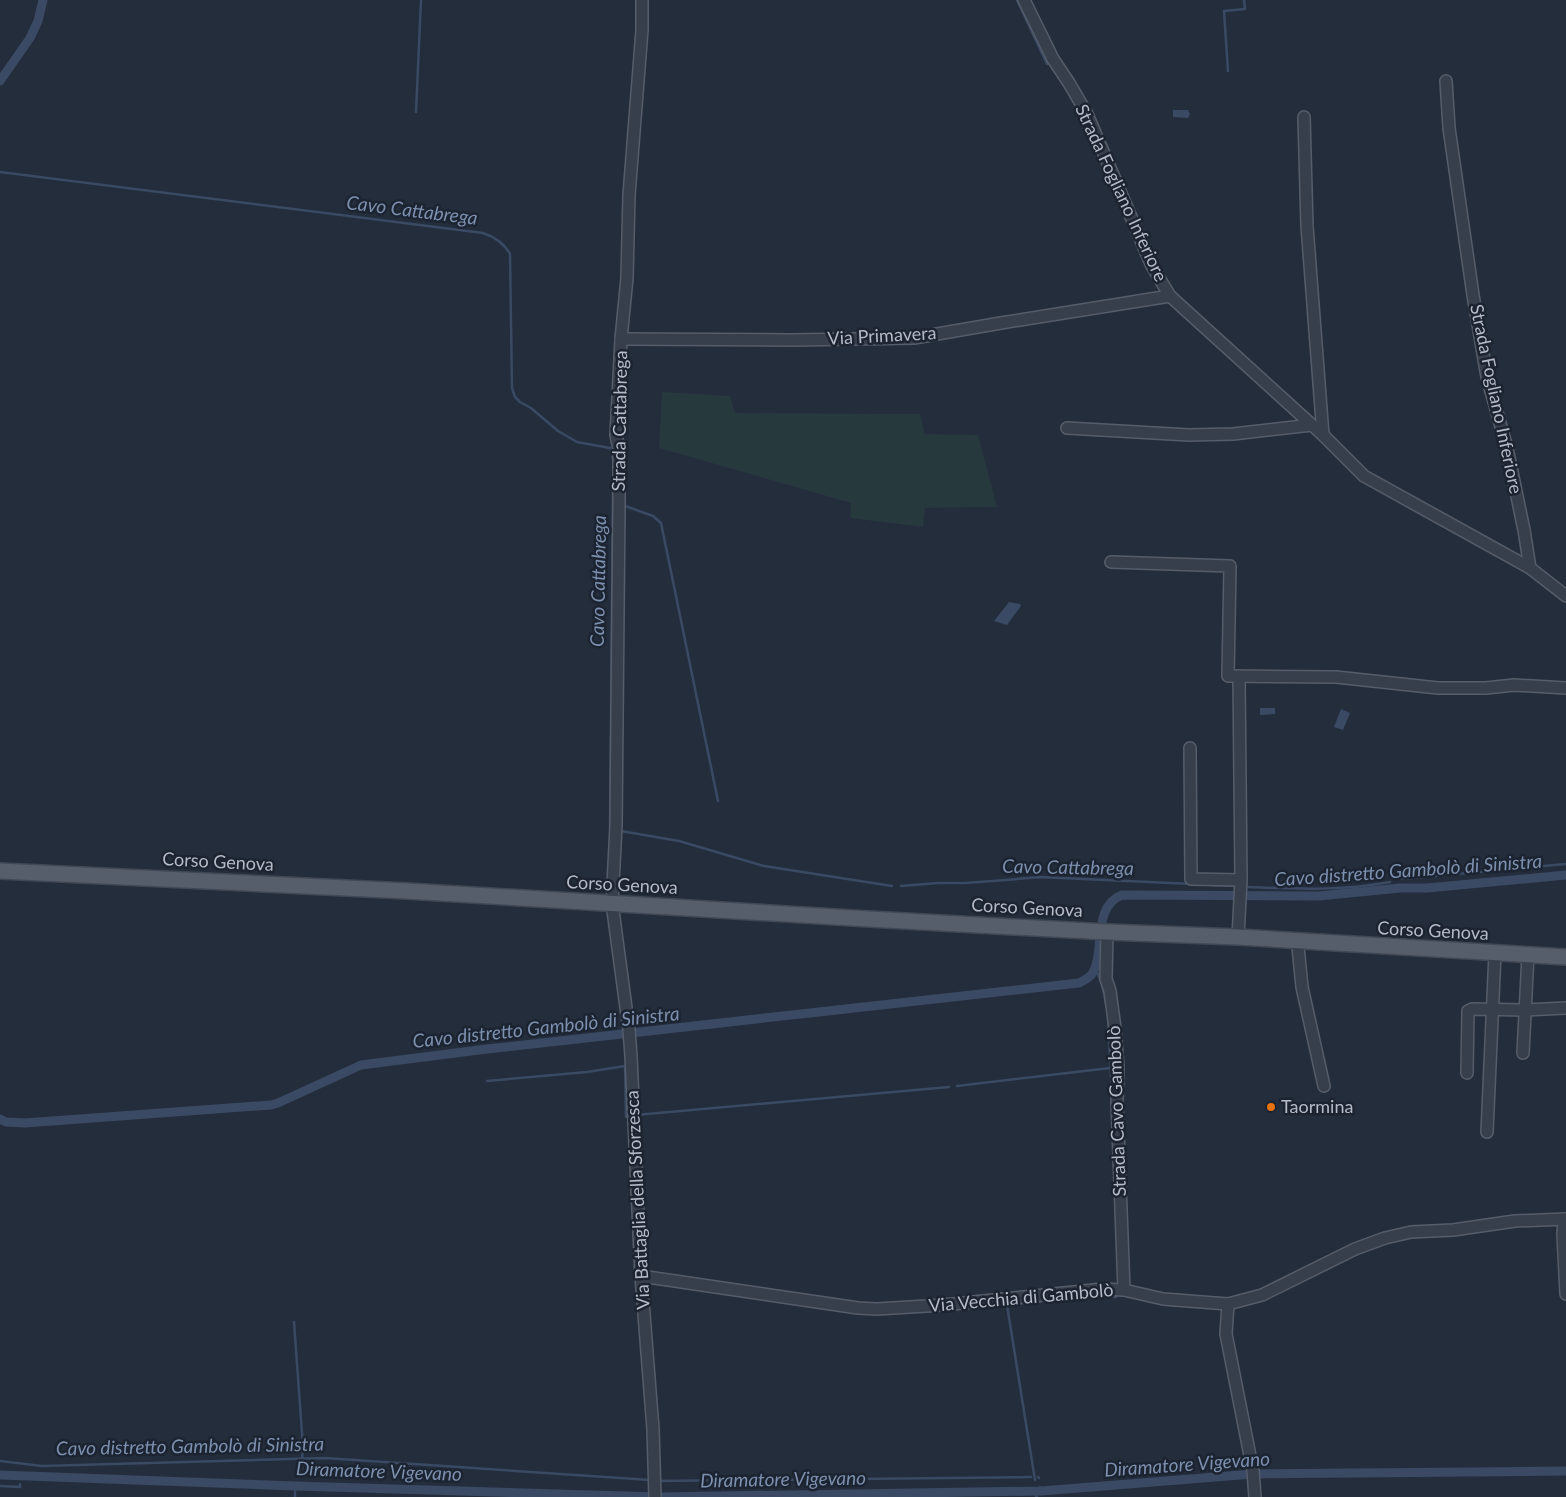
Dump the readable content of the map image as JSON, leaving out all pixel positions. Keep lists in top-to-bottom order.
{
  "streets": {
    "main road": ["Corso Genova"],
    "street": [
      "Strada Fogliano Inferiore",
      "Via Primavera",
      "Strada Cattabrega",
      "Strada Cavo Gambolò",
      "Via Battaglia della Sforzesca",
      "Via Vecchia di Gambolò"
    ]
  },
  "crossings": [
    ["Strada Fogliano Inferiore", "Via Primavera"],
    ["Via Primavera", "Strada Cattabrega"],
    ["Strada Cattabrega", "Corso Genova"],
    ["Strada Cattabrega", "Via Battaglia della Sforzesca"],
    ["Corso Genova", "Strada Cavo Gambolò"],
    ["Corso Genova", "Via Battaglia della Sforzesca"],
    ["Strada Cavo Gambolò", "Via Vecchia di Gambolò"],
    ["Via Battaglia della Sforzesca", "Via Vecchia di Gambolò"]
  ],
  "water": ["Cavo Cattabrega", "Cavo distretto Gambolò di Sinistra", "Diramatore Vigevano"],
  "places": ["Taormina"]
}
